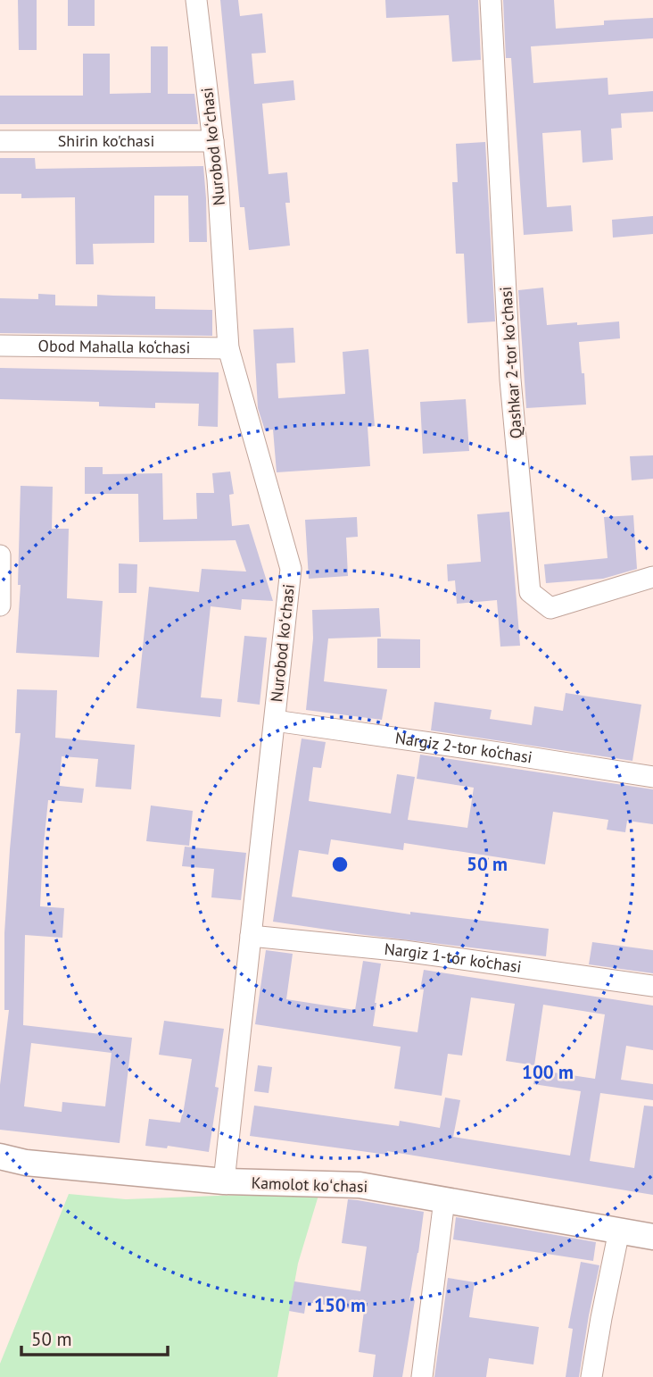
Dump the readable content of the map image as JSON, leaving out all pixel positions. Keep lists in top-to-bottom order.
{
  "streets": {
    "street": [
      "Shirin ko'chasi",
      "Nurobod koʻchasi",
      "Obod Mahalla ko‘chasi",
      "Qashkar 2-tor koʼchasi",
      "Nargiz 2-tor ko‘chasi",
      "Nargiz 1-tor ko‘chasi",
      "Kamolot koʻchasi"
    ]
  },
  "crossings": [
    ["Shirin ko'chasi", "Nurobod koʻchasi"],
    ["Nurobod koʻchasi", "Obod Mahalla ko‘chasi"],
    ["Nurobod koʻchasi", "Nargiz 2-tor ko‘chasi"],
    ["Nurobod koʻchasi", "Nargiz 1-tor ko‘chasi"],
    ["Nurobod koʻchasi", "Kamolot koʻchasi"]
  ],
  "scale_bar": "50 m",
  "rings": ["50 m", "100 m", "150 m"]
}
